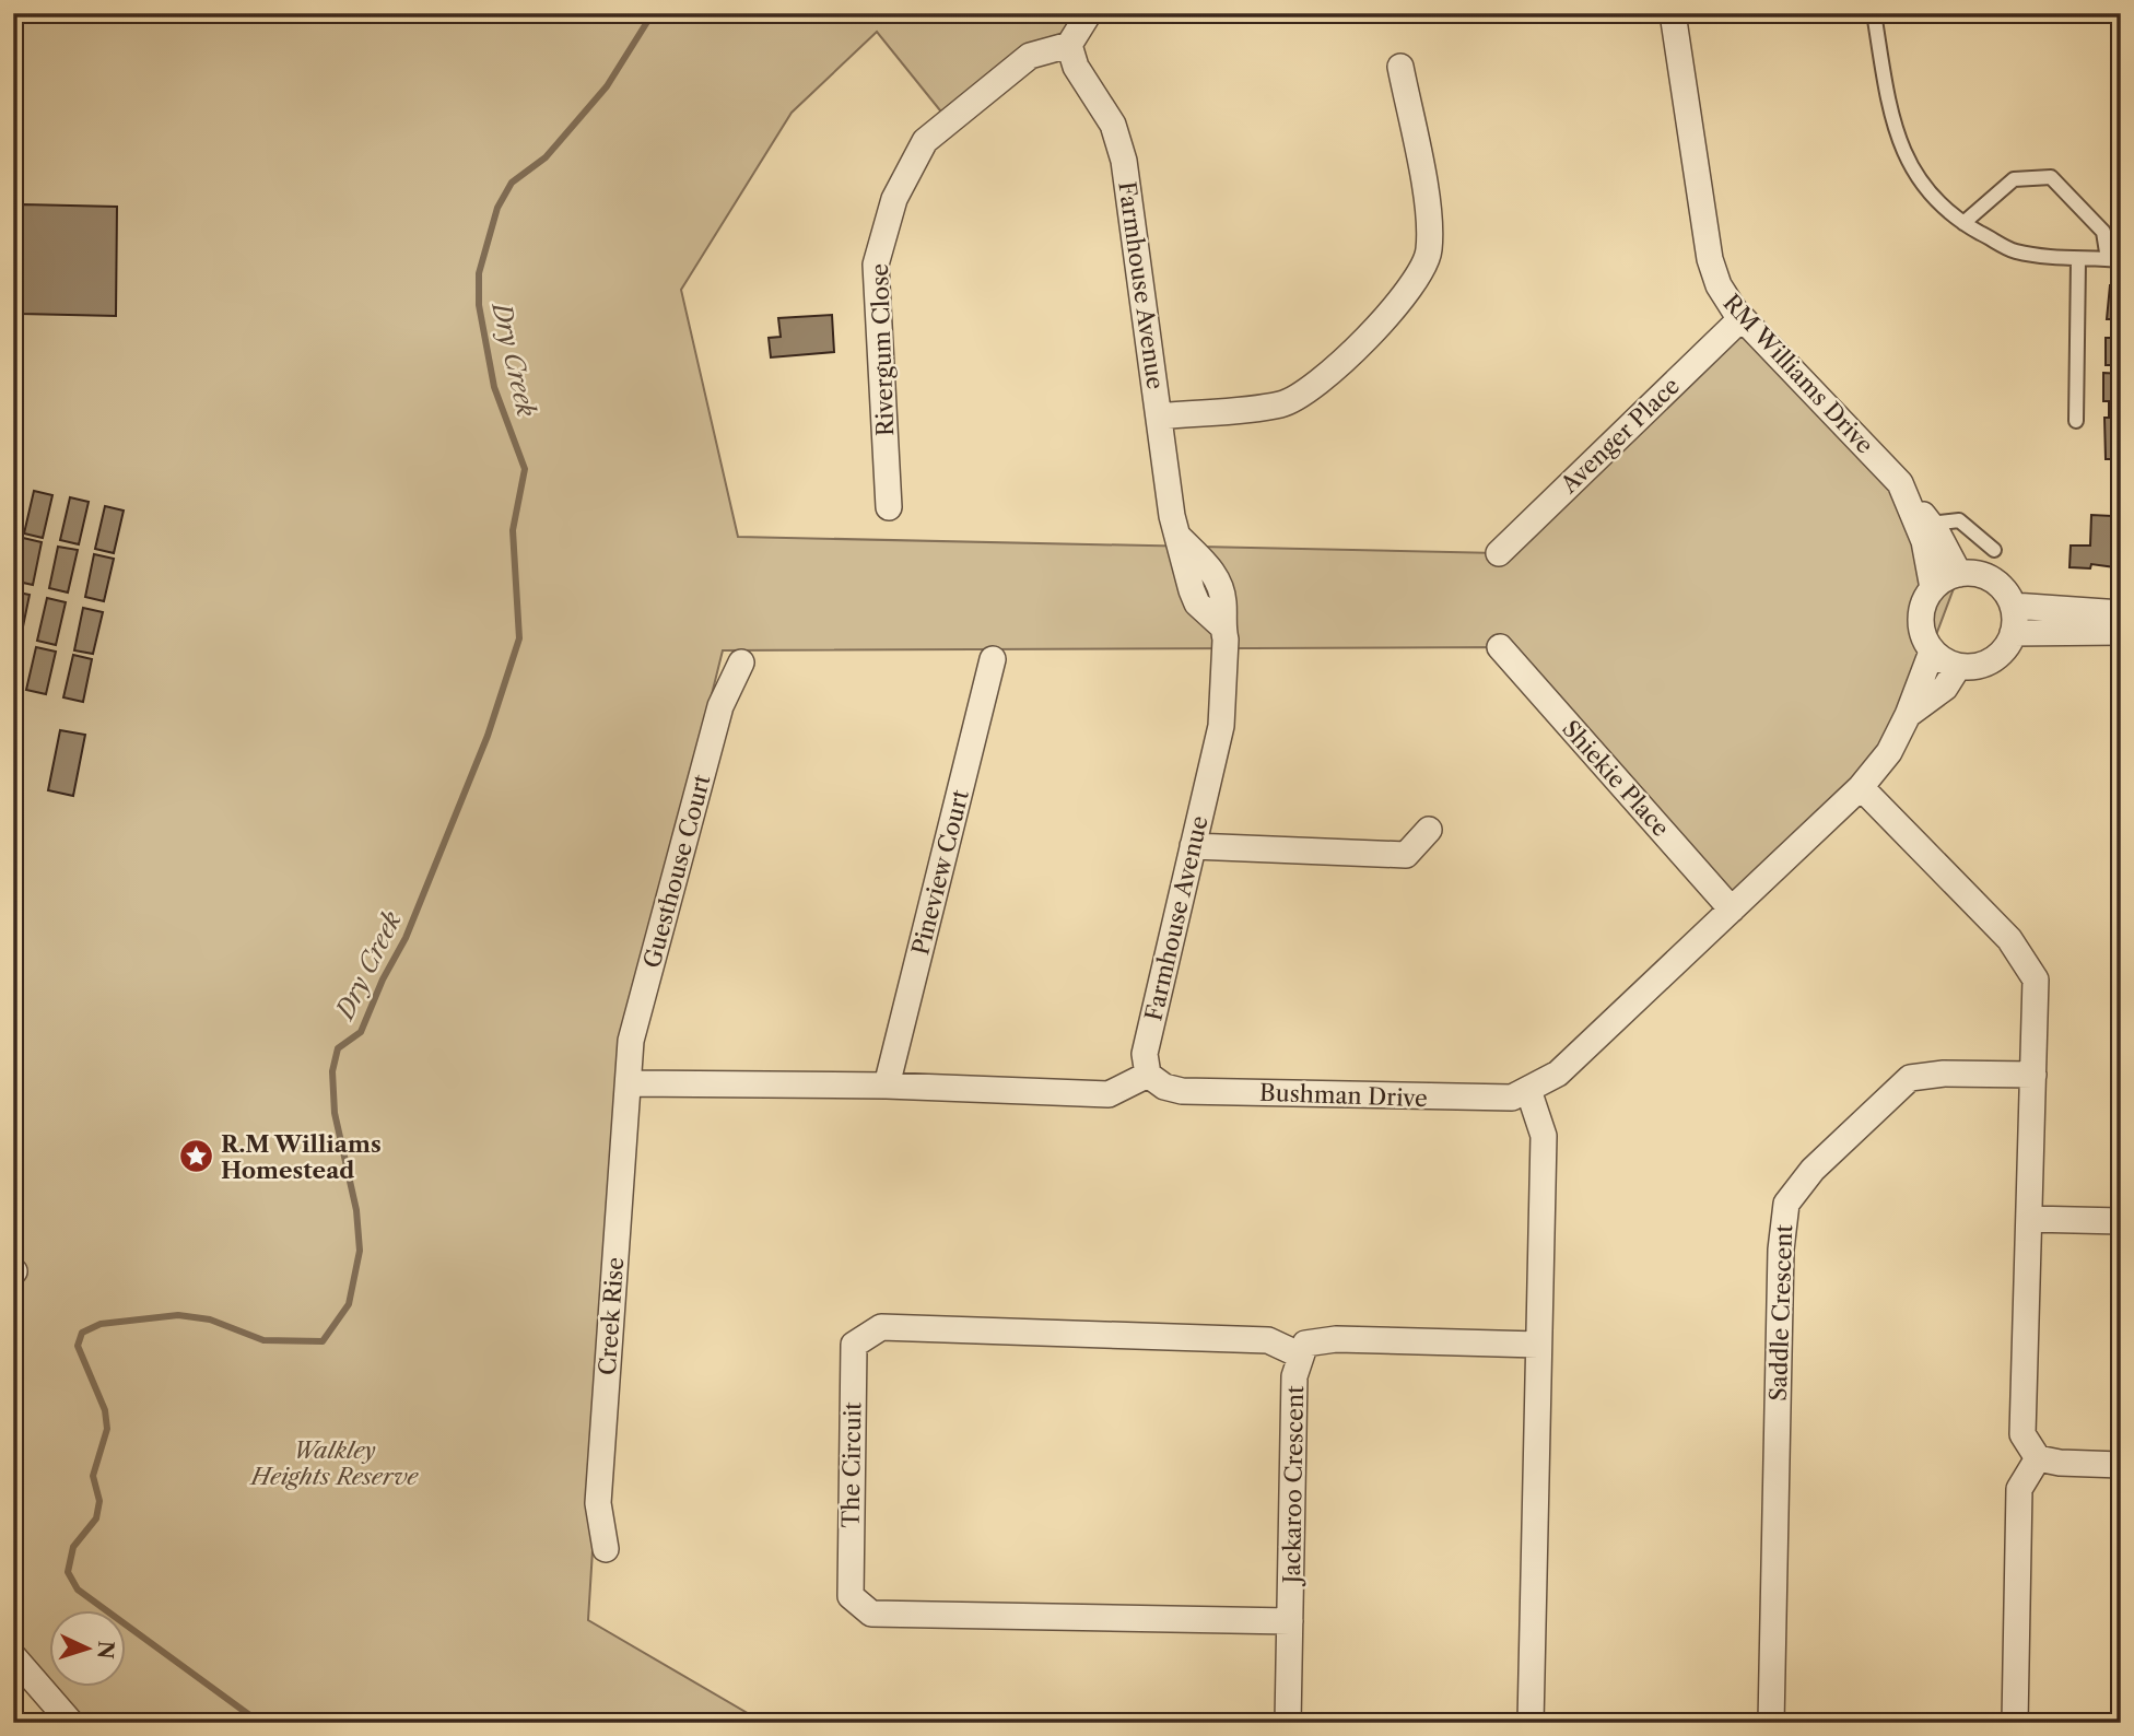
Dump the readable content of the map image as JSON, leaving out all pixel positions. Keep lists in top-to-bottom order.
{
  "streets": {
    "street": [
      "Farmhouse Avenue",
      "Rivergum Close",
      "RM Williams Drive",
      "Avenger Place",
      "Shiekie Place",
      "Guesthouse Court",
      "Pineview Court",
      "Bushman Drive",
      "Saddle Crescent",
      "Creek Rise",
      "The Circuit",
      "Jackaroo Crescent"
    ]
  },
  "crossings": [
    ["Farmhouse Avenue", "Rivergum Close"],
    ["Farmhouse Avenue", "Bushman Drive"],
    ["RM Williams Drive", "Avenger Place"],
    ["RM Williams Drive", "Bushman Drive"],
    ["Shiekie Place", "Bushman Drive"],
    ["Guesthouse Court", "Creek Rise"],
    ["The Circuit", "Jackaroo Crescent"]
  ],
  "water": ["Dry Creek"],
  "parks": ["Walkley Heights Reserve"],
  "places": {
    "place": ["R.M Williams Homestead"]
  },
  "north": "right"
}
